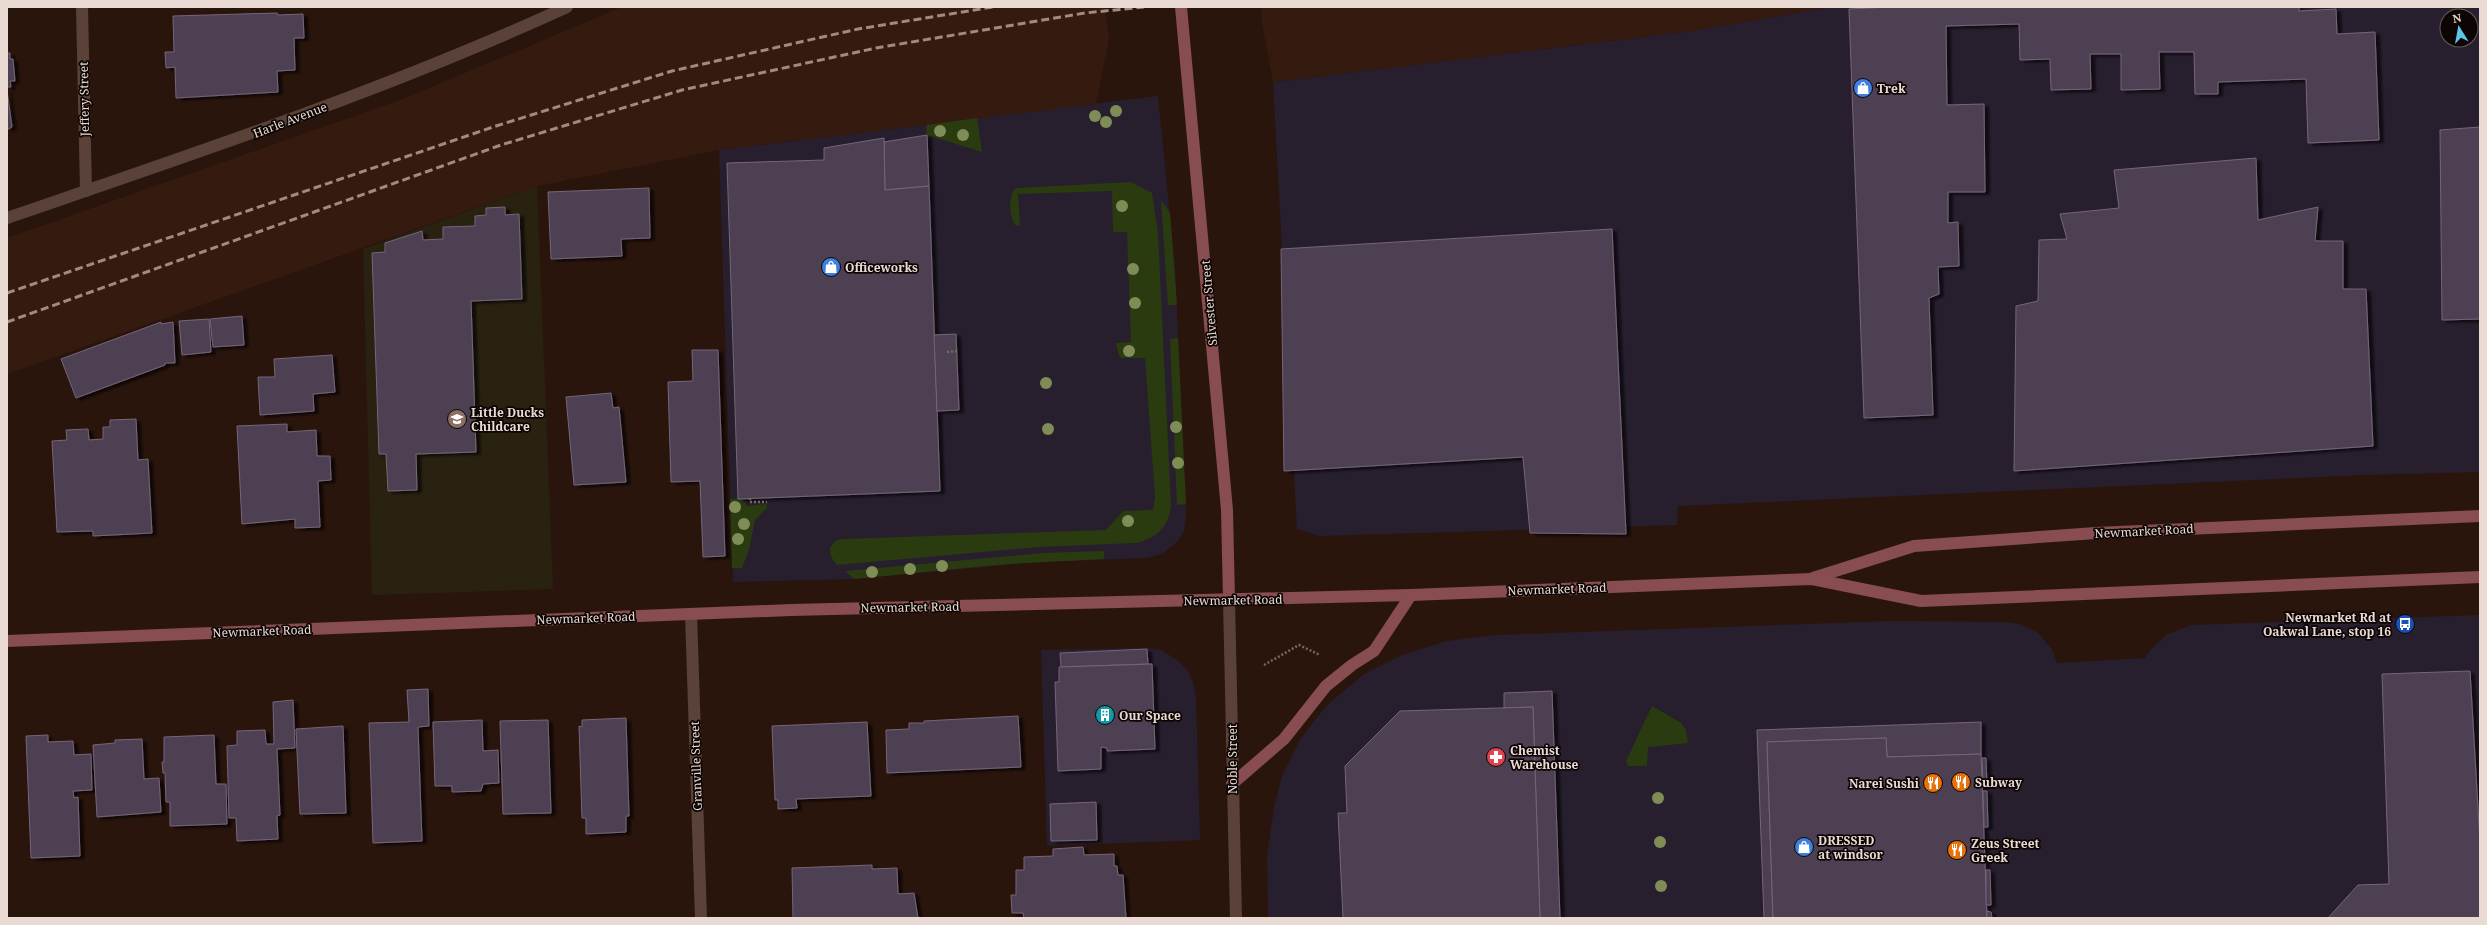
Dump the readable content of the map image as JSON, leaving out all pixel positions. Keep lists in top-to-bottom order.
{
  "streets": {
    "main road": ["Silvester Street", "Newmarket Road"],
    "street": [
      "Jeffery Street",
      "Harle Avenue",
      "Noble Street",
      "Granville Street"
    ]
  },
  "crossings": [
    ["Jeffery Street", "Harle Avenue"],
    ["Silvester Street", "Newmarket Road"],
    ["Silvester Street", "Noble Street"],
    ["Newmarket Road", "Noble Street"],
    ["Newmarket Road", "Granville Street"]
  ],
  "places": {
    "shop": ["Trek", "Officeworks", "DRESSED at windsor"],
    "school or university": ["Little Ducks Childcare"],
    "bus stop": ["Newmarket Rd at Oakwal Lane, stop 16"],
    "building": ["Our Space"],
    "pharmacy": ["Chemist Warehouse"],
    "restaurant": ["Subway", "Narei Sushi", "Zeus Street Greek"]
  },
  "north": "top"
}
